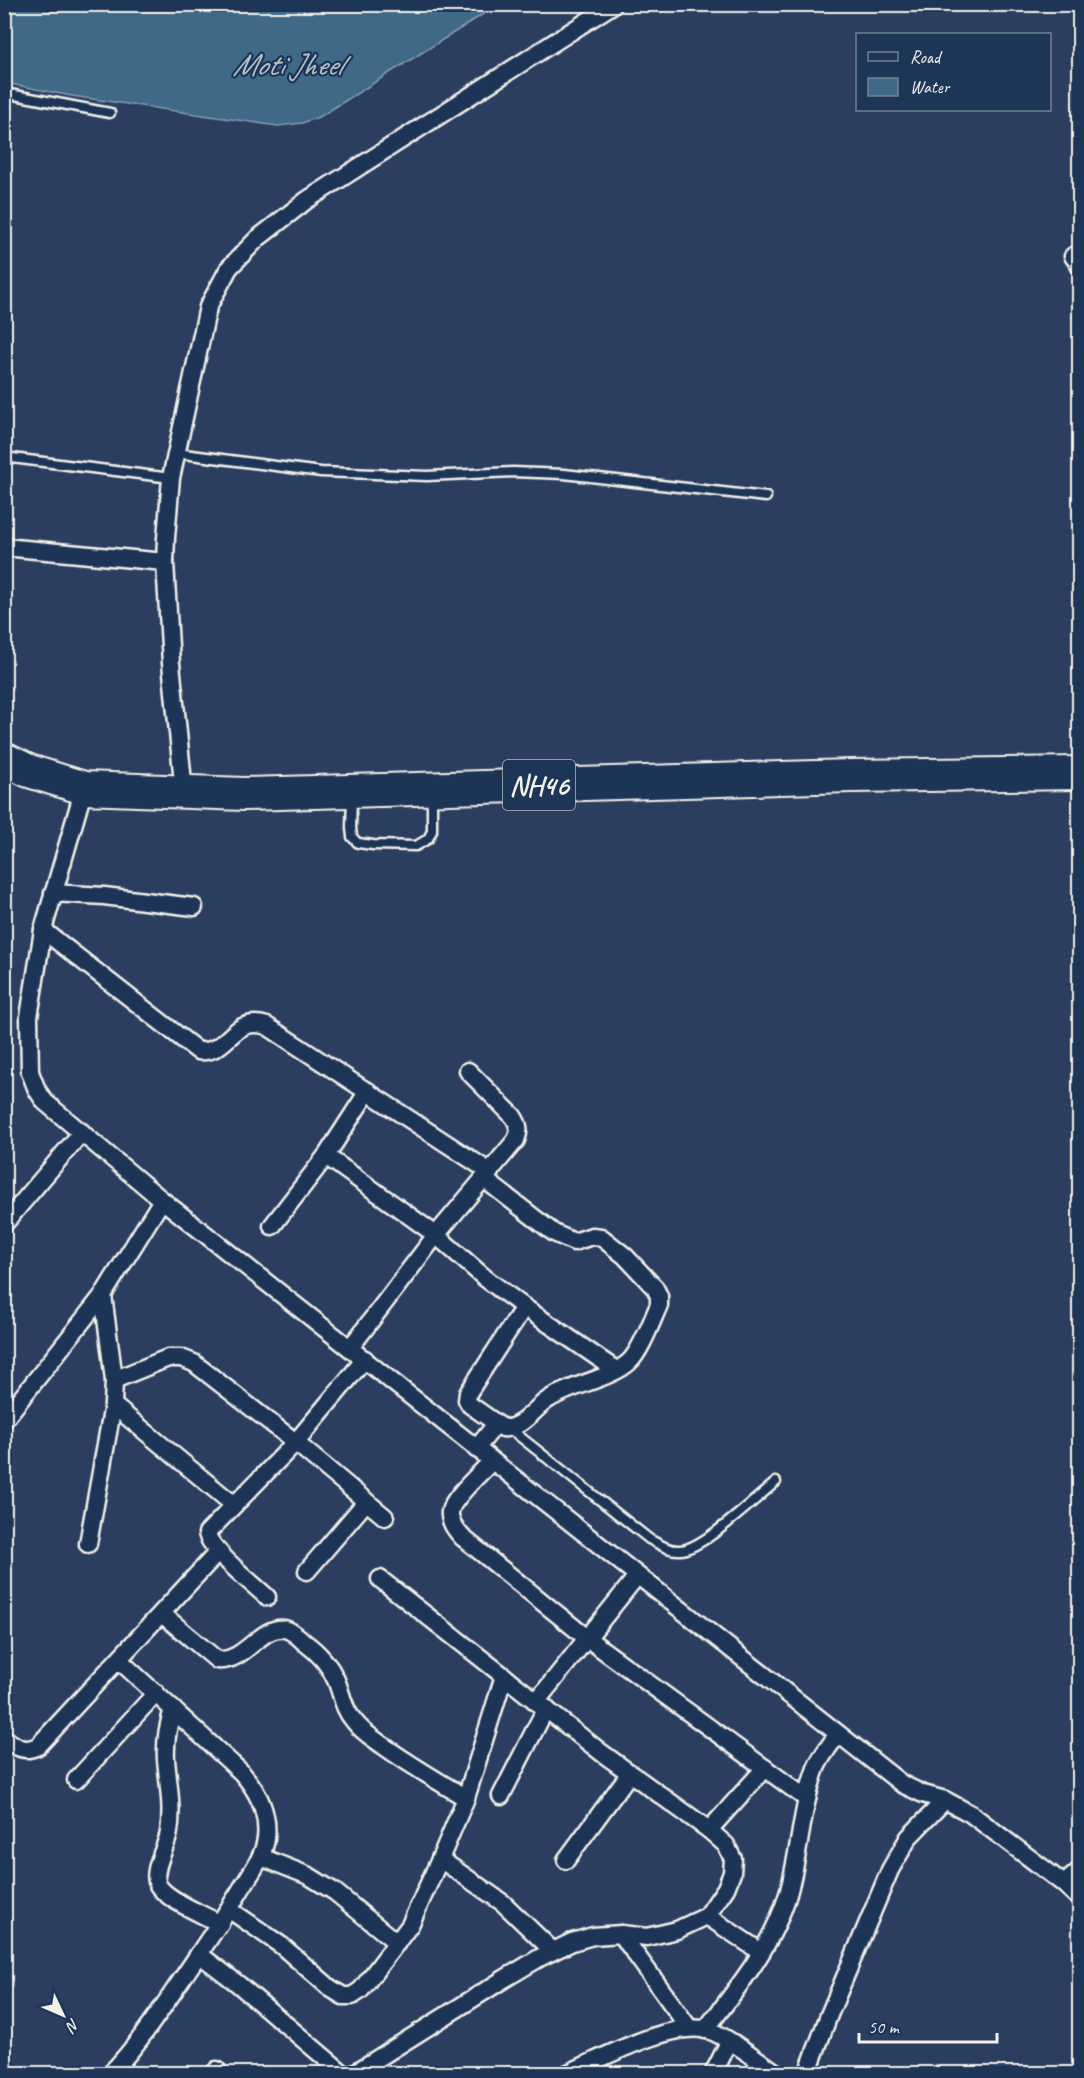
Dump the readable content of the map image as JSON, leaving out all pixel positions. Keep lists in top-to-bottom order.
{
  "streets": {
    "highway": ["NH46"]
  },
  "water": ["Moti Jheel"],
  "legend": ["Road", "Water"],
  "scale_bar": "50 m",
  "north": "bottom right"
}
